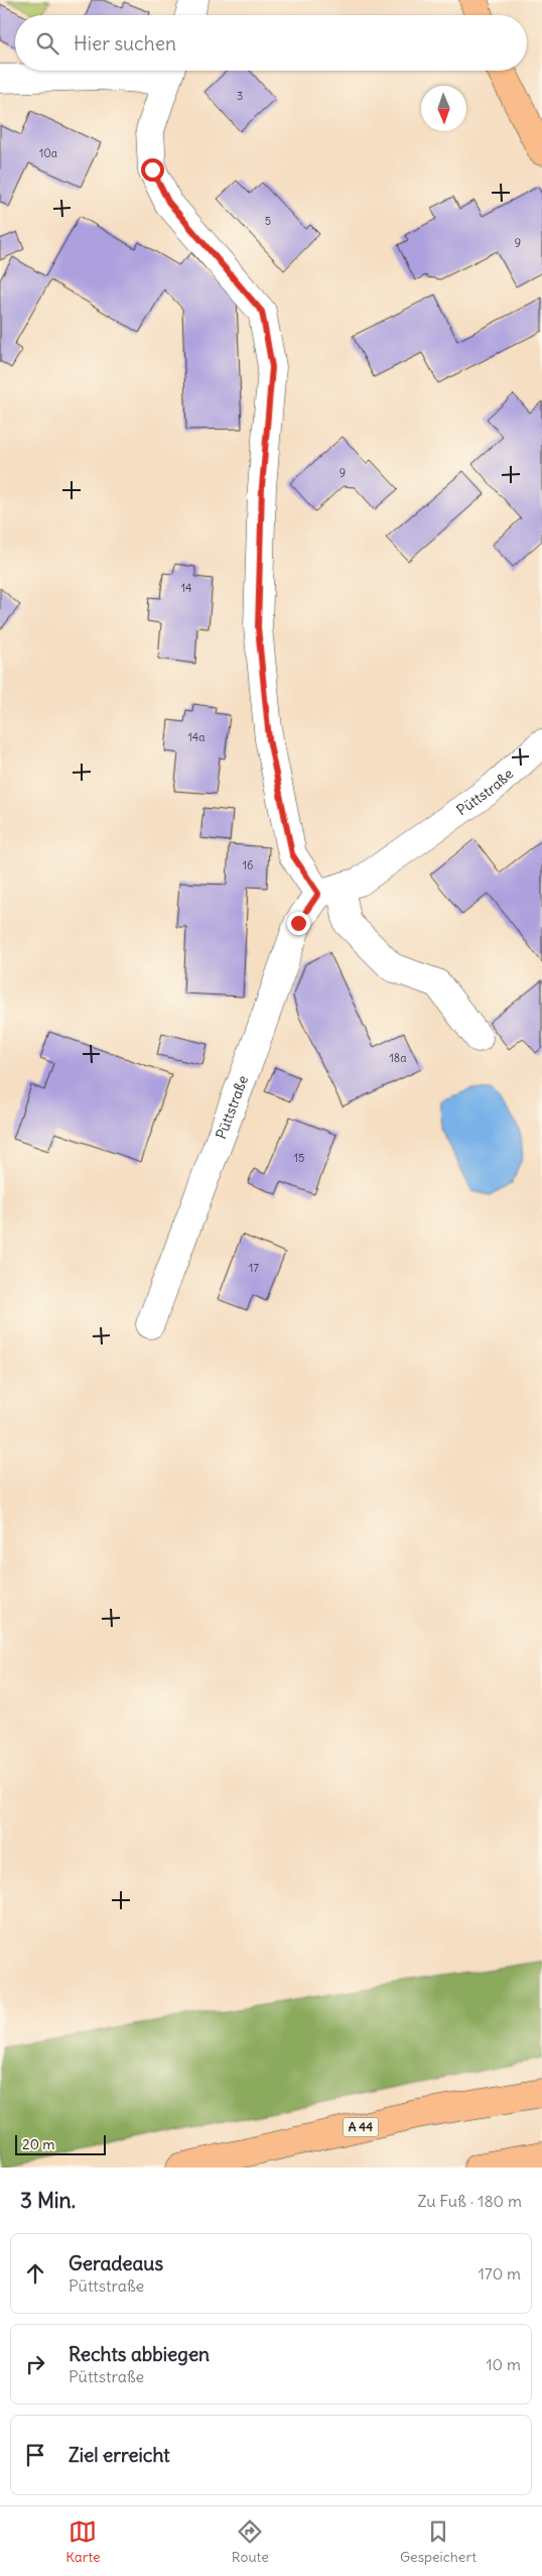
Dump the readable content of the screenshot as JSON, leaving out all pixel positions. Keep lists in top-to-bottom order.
{
  "streets": {
    "main road": ["A 44"],
    "street": ["Püttstraße"]
  },
  "house_numbers": [
    "3",
    "10a",
    "5",
    "9",
    "9",
    "14",
    "14a",
    "16",
    "18a",
    "15",
    "17"
  ],
  "scale_bar": "20 m",
  "north": "bottom",
  "page": {
    "search": "Hier suchen",
    "scale": "20 m",
    "heading": ["3 Min.", "Zu Fuß · 180 m"],
    "list": [
      ["Geradeaus", "Püttstraße", "170 m"],
      ["Rechts abbiegen", "Püttstraße", "10 m"],
      "Ziel erreicht"
    ],
    "nav": ["Karte", "Route", "Gespeichert"]
  }
}
